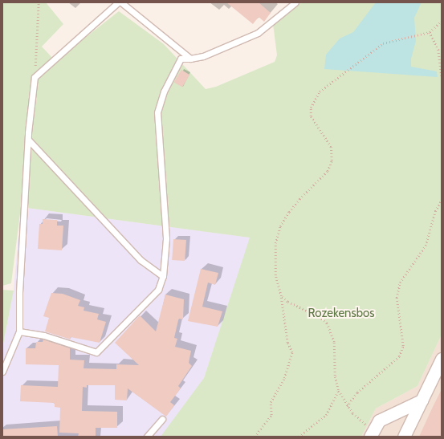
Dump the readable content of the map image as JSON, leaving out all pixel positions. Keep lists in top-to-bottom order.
{
  "parks": ["Rozekensbos"]
}
